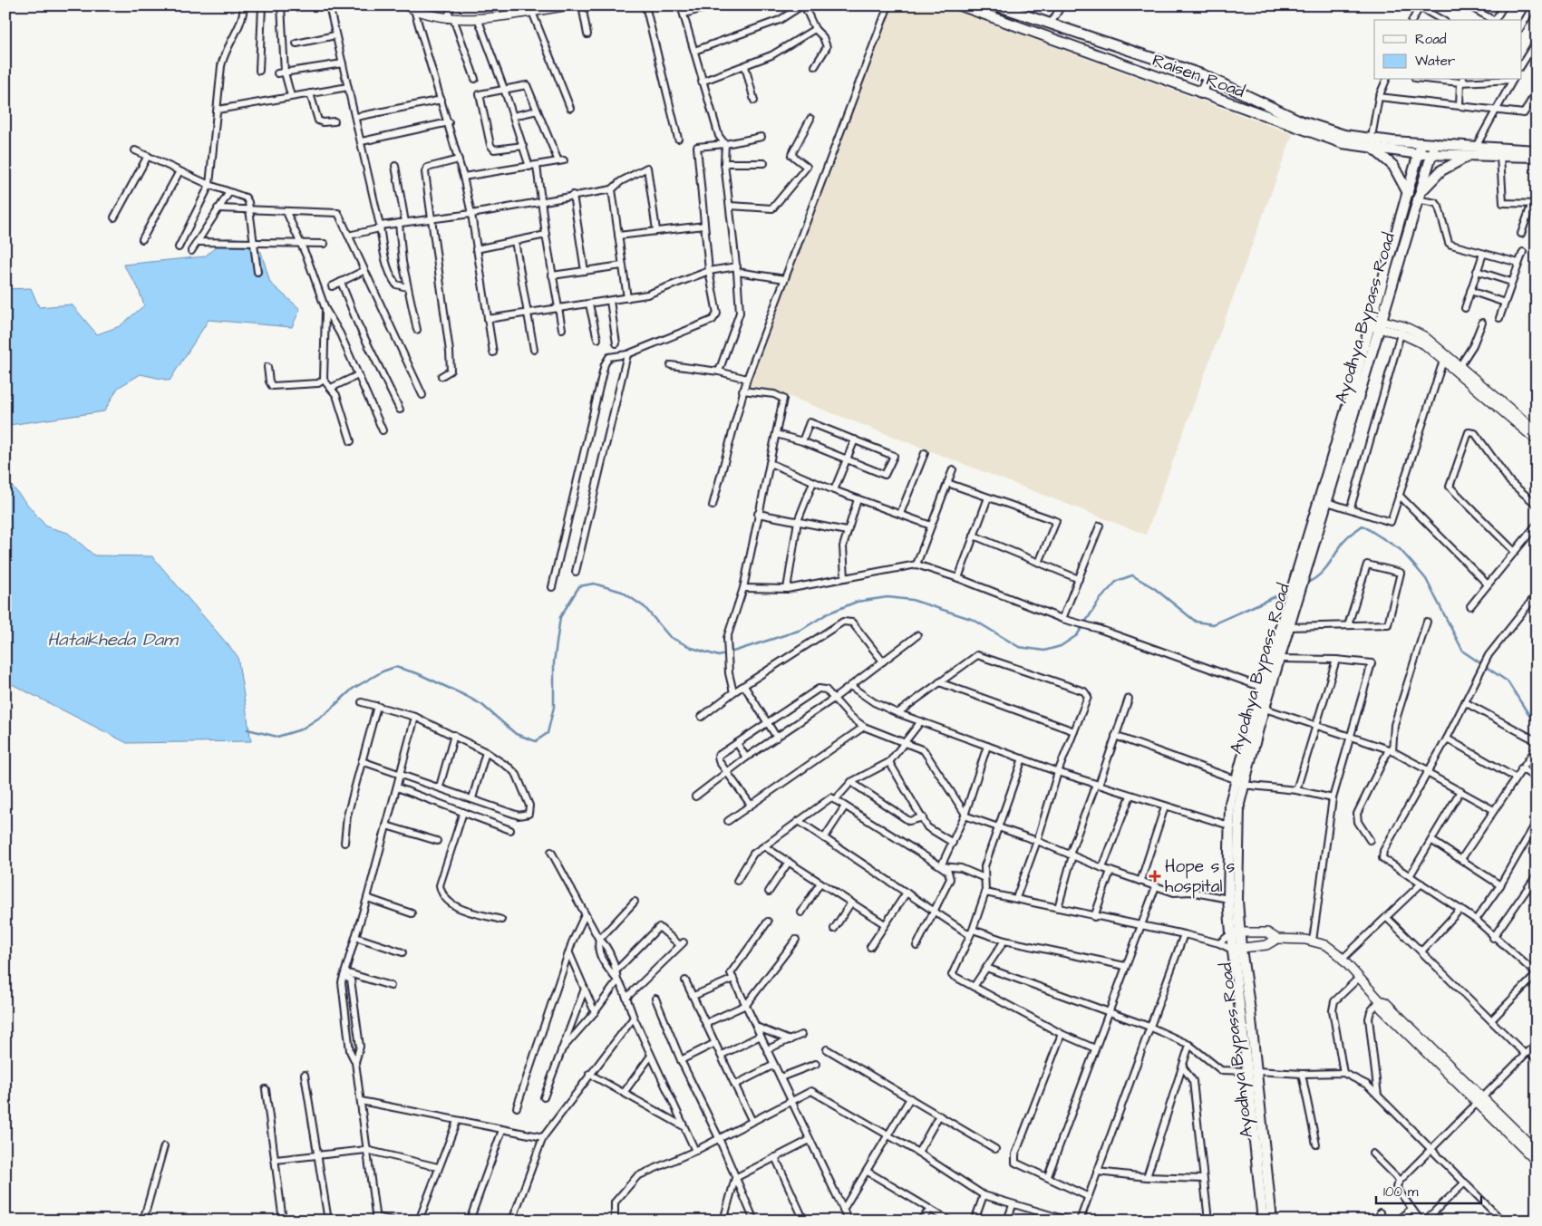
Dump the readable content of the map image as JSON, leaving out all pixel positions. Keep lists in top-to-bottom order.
{
  "streets": {
    "main road": ["Raisen Road", "Ayodhya Bypass Road"]
  },
  "crossings": [
    ["Raisen Road", "Ayodhya Bypass Road"]
  ],
  "water": ["Hataikheda Dam"],
  "places": {
    "health": ["Hope s s hospital"]
  },
  "legend": ["Road", "Water"],
  "scale_bar": "100 m"
}
